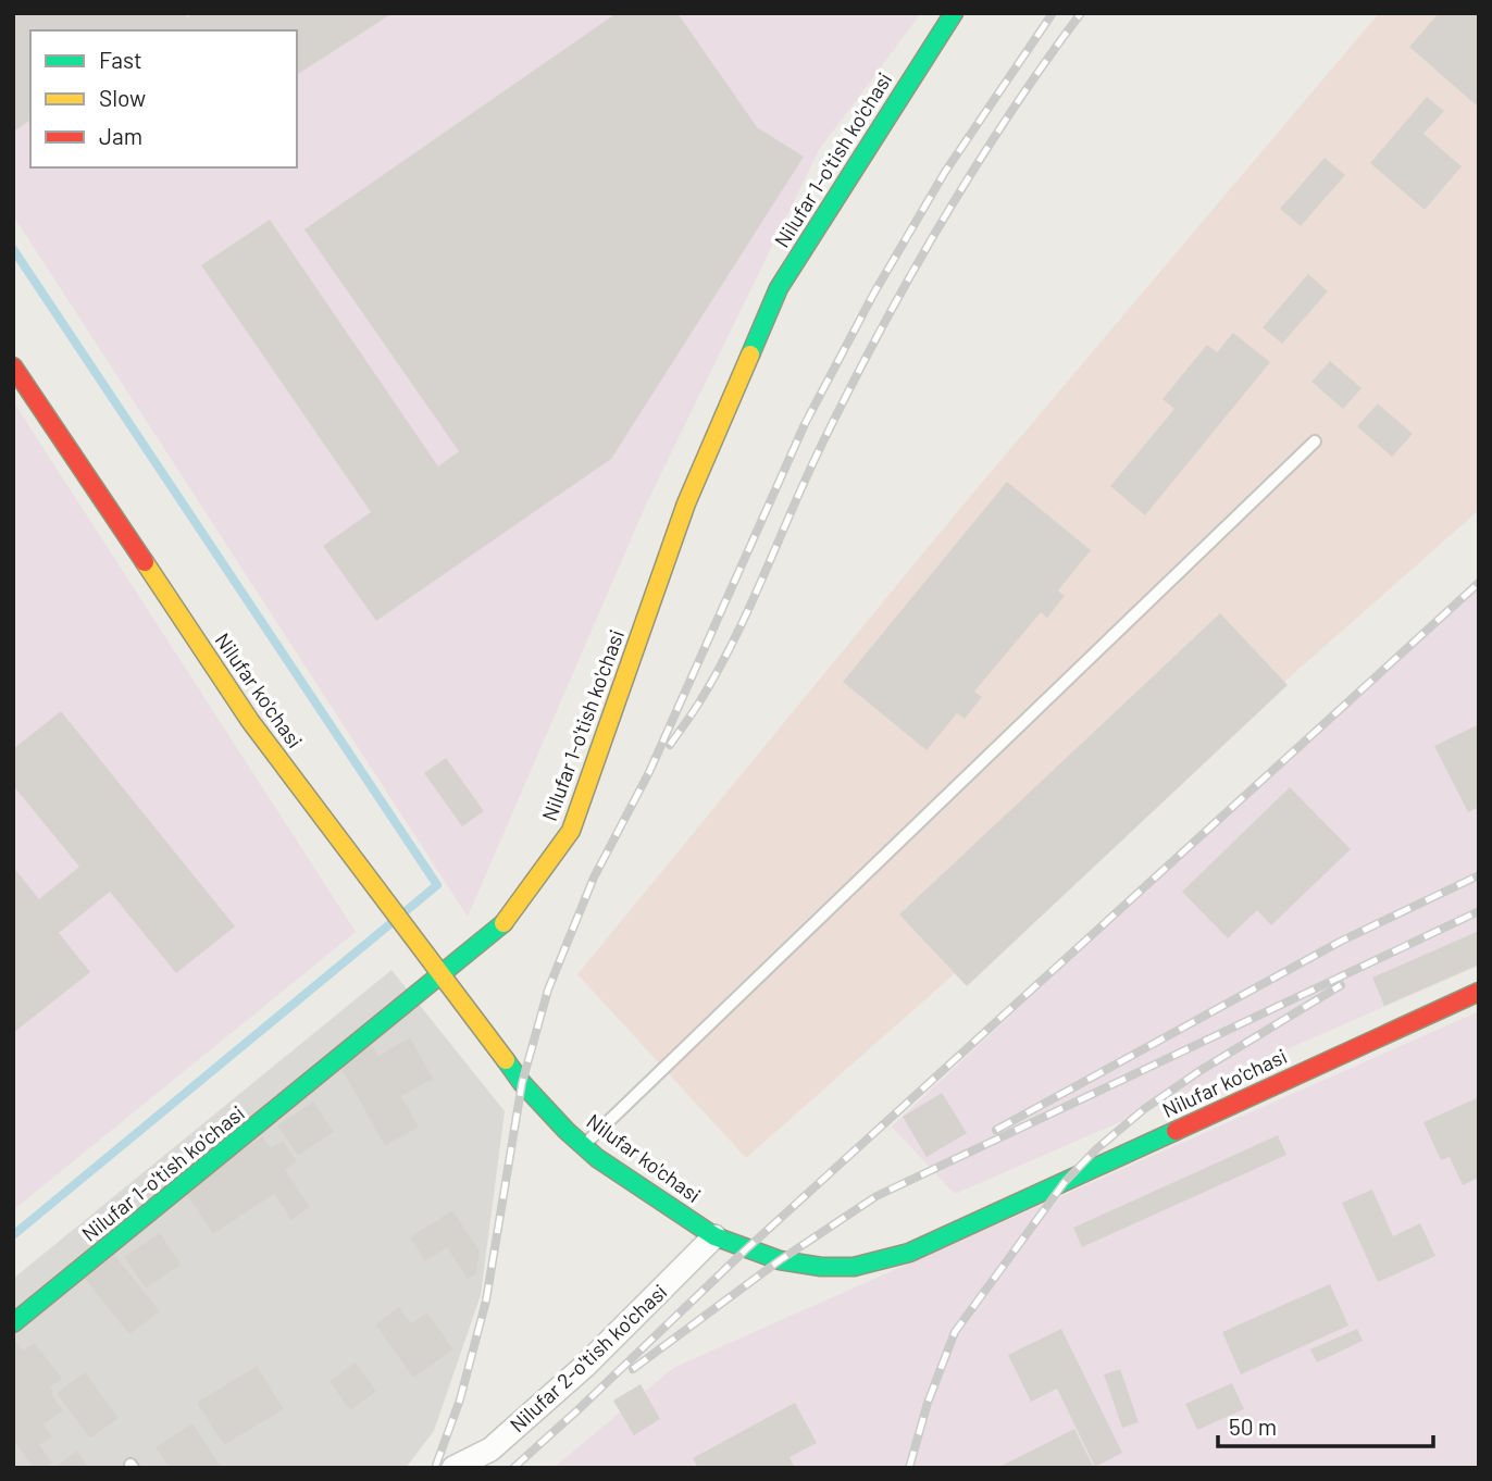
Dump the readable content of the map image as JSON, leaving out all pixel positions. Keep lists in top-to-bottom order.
{
  "streets": {
    "street": ["Nilufar 1-o'tish ko'chasi", "Nilufar ko'chasi", "Nilufar 2-o'tish ko'chasi"]
  },
  "crossings": [
    ["Nilufar 1-o'tish ko'chasi", "Nilufar ko'chasi"],
    ["Nilufar ko'chasi", "Nilufar 2-o'tish ko'chasi"]
  ],
  "legend": ["Fast", "Slow", "Jam"],
  "scale_bar": "50 m"
}
